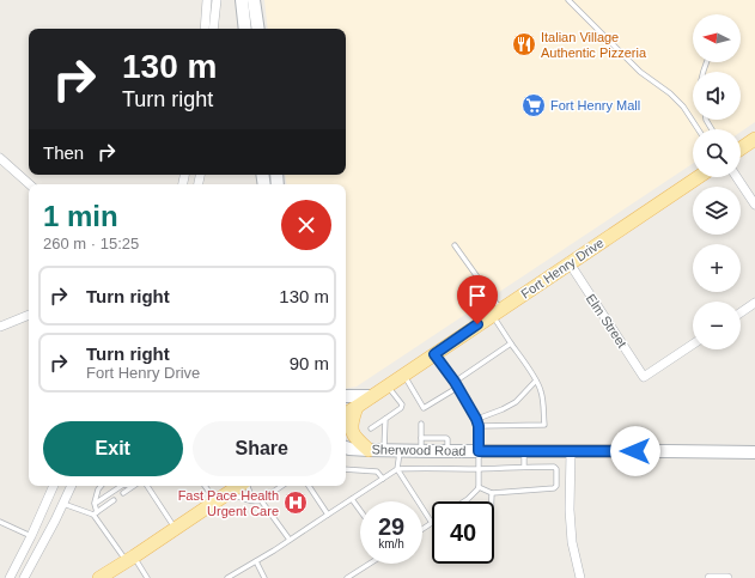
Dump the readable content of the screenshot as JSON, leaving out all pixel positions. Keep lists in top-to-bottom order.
{
  "streets": {
    "main road": ["Fort Henry Drive"],
    "street": ["Elm Street", "Sherwood Road"]
  },
  "crossings": [
    ["Fort Henry Drive", "Elm Street"]
  ],
  "places": {
    "restaurant": ["Italian Village Authentic Pizzeria"],
    "supermarket": ["Fort Henry Mall"],
    "hospital": ["Fast Pace Health Urgent Care"]
  },
  "north": "left",
  "page": {
    "map_buttons": ["+", "−"],
    "turn": ["130 m", "Turn right"],
    "then": "Then",
    "heading": ["1 min", "260 m · 15:25"],
    "list": [
      {
        "name": "Turn right",
        "value": "130 m"
      },
      {
        "name": "Turn right",
        "note": "Fort Henry Drive",
        "value": "90 m"
      }
    ],
    "buttons": ["Exit", "Share"],
    "speed": "29 km/h",
    "limit": "40"
  }
}
